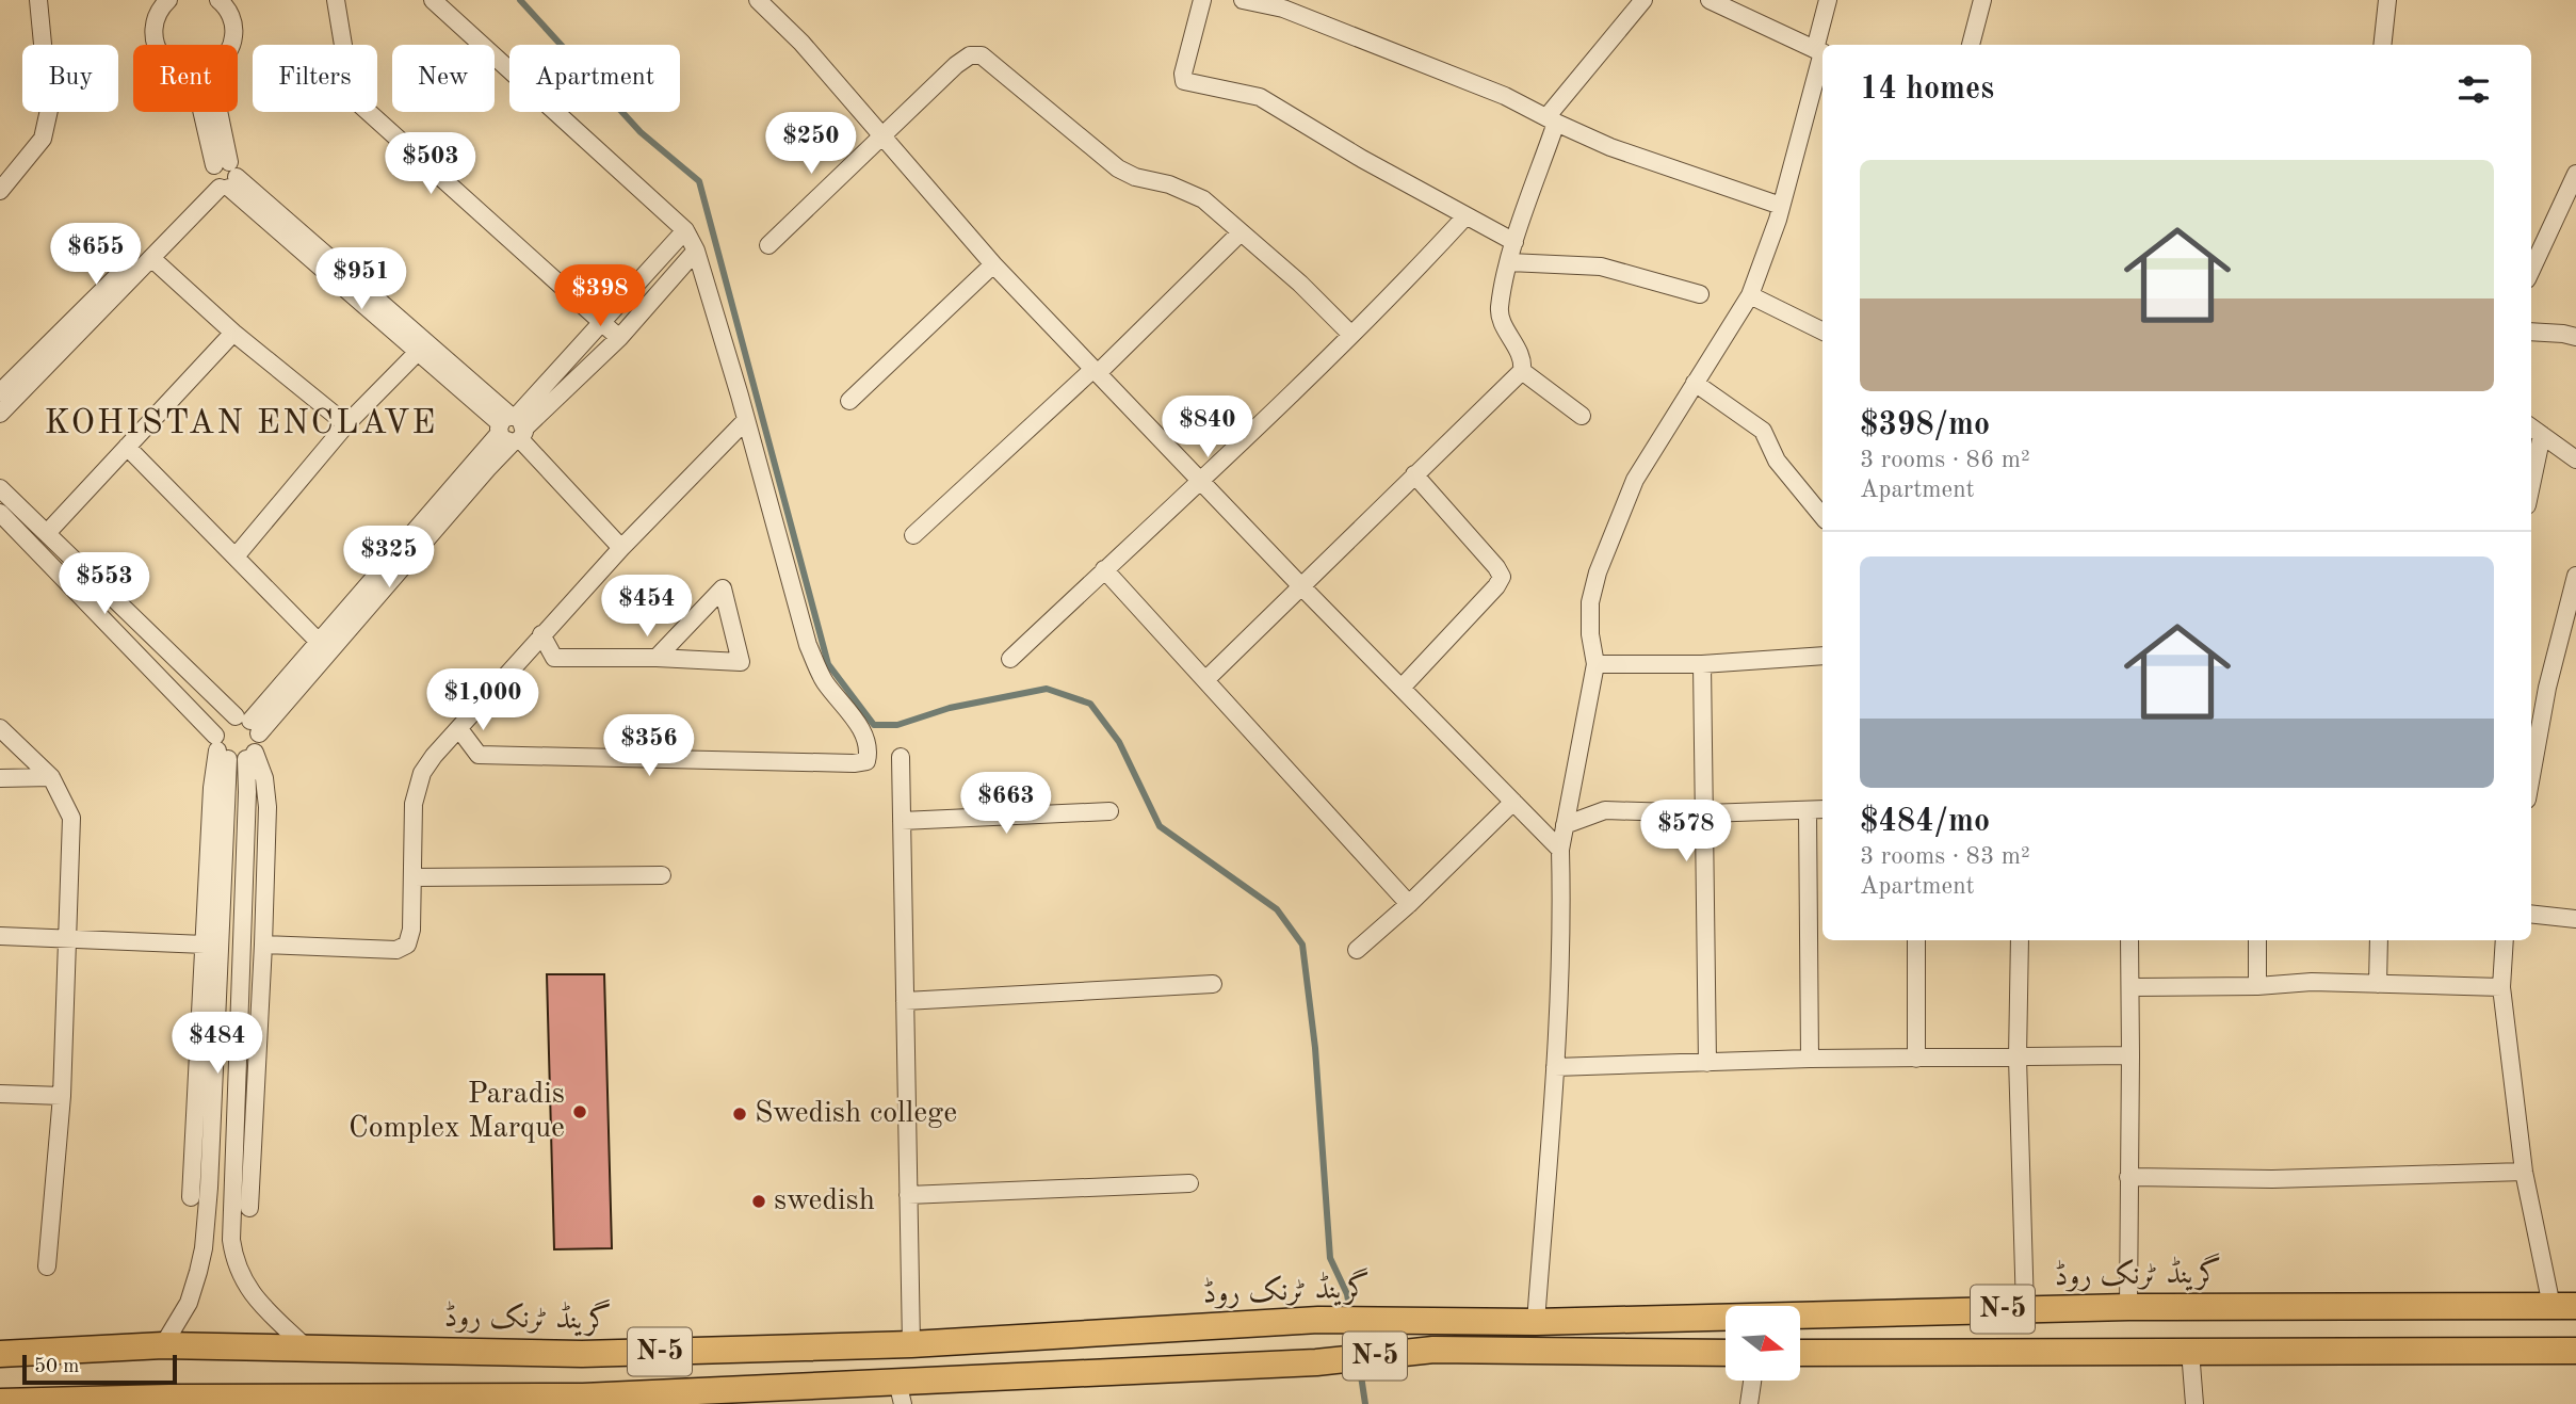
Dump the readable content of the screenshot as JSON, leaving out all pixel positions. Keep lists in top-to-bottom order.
{
  "streets": {
    "highway": ["گرینڈ ٹرنک روڈ", "N-5"]
  },
  "districts": ["KOHISTAN ENCLAVE"],
  "places": ["Paradis Complex Marque", "Swedish college", "swedish"],
  "scale_bar": "50 m",
  "north": "right",
  "page": {
    "chip": [
      "Buy",
      "Rent",
      "Filters",
      "New",
      "Apartment"
    ],
    "heading": "14 homes",
    "price": [
      "$250",
      "$503",
      "$655",
      "$951",
      "$398",
      "$840",
      "$325",
      "$553",
      "$454",
      "$1,000",
      "$356",
      "$663",
      "$578",
      "$484"
    ],
    "list": [
      {
        "name": "$398/mo",
        "note": "3 rooms · 86 m² · Apartment"
      },
      {
        "name": "$484/mo",
        "note": "3 rooms · 83 m² · Apartment"
      }
    ],
    "scale": "50 m"
  }
}
